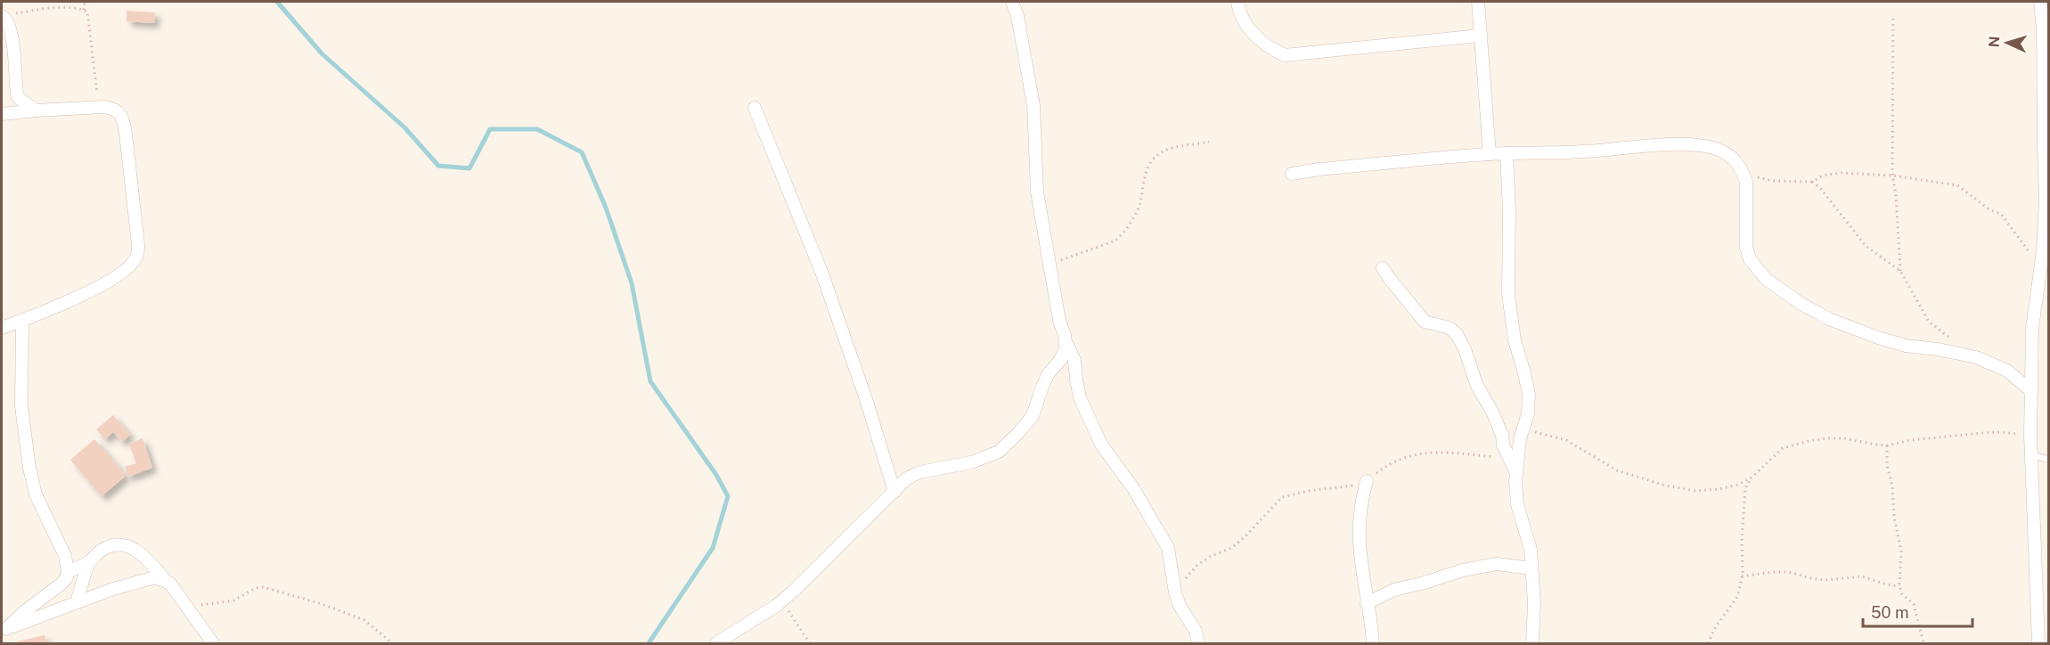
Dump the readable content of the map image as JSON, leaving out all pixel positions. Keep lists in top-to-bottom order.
{
  "scale_bar": "50 m",
  "north": "left"
}
